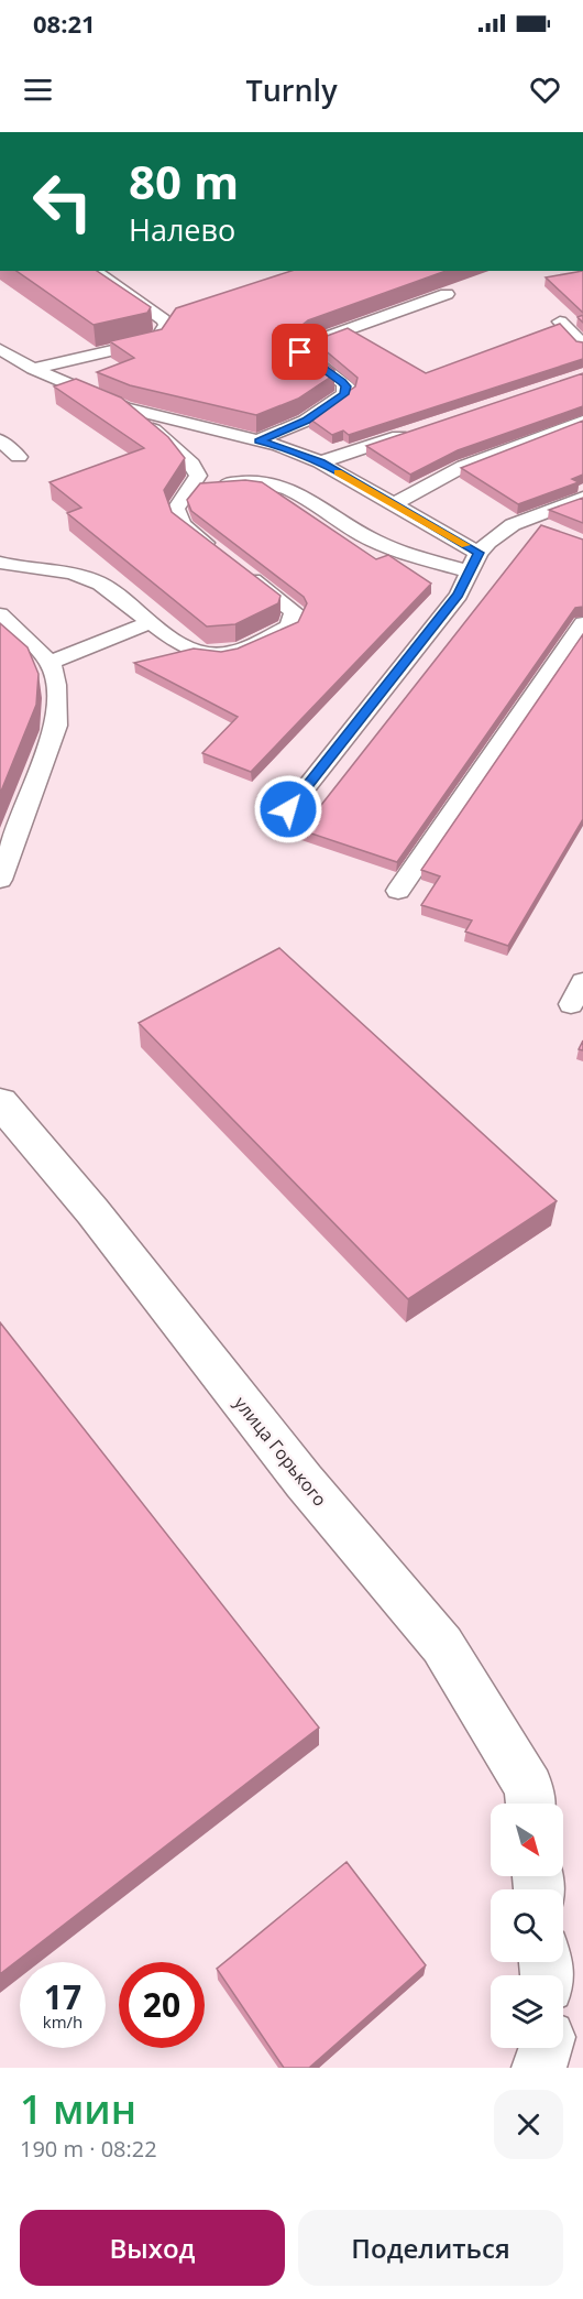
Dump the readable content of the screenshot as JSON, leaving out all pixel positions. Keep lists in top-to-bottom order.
{
  "streets": {
    "street": ["улица Горького"]
  },
  "north": "bottom right",
  "page": {
    "status": "08:21",
    "header": "Turnly",
    "turn": ["80 m", "Налево"],
    "speed": "17 km/h",
    "limit": "20",
    "heading": ["1 мин", "190 m · 08:22"],
    "buttons": ["Выход", "Поделиться"]
  }
}
